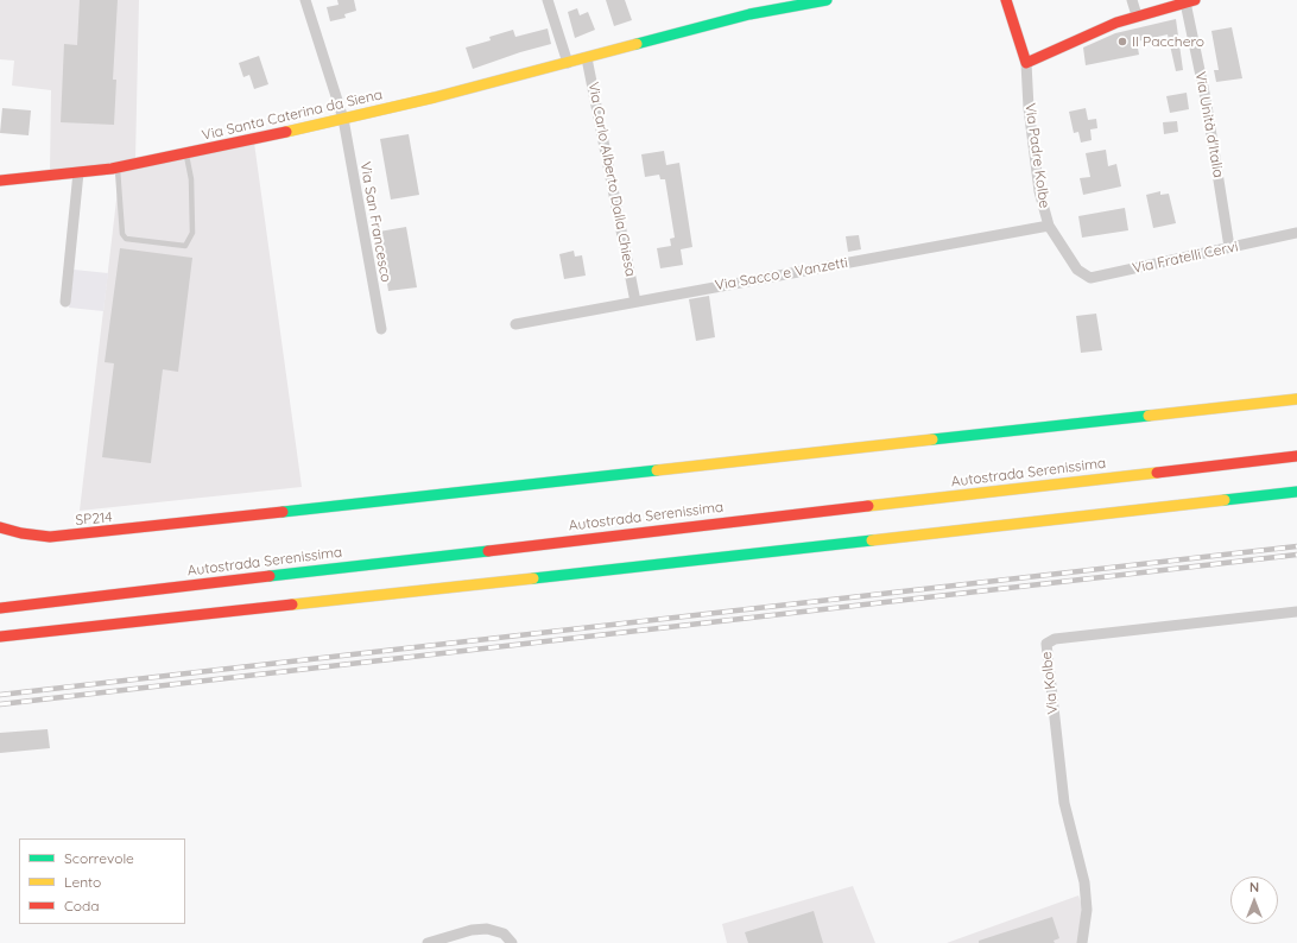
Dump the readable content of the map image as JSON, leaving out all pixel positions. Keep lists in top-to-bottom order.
{
  "streets": {
    "main road": ["Via Santa Caterina da Siena", "Autostrada Serenissima", "SP214"],
    "street": [
      "Via Unità d'Italia",
      "Via Padre Kolbe",
      "Via Carlo Alberto Dalla Chiesa",
      "Via San Francesco",
      "Via Fratelli Cervi",
      "Via Sacco e Vanzetti",
      "Via Kolbe"
    ]
  },
  "crossings": [
    ["Via Santa Caterina da Siena", "Via Carlo Alberto Dalla Chiesa"],
    ["Via Santa Caterina da Siena", "Via San Francesco"],
    ["Via Unità d'Italia", "Via Fratelli Cervi"],
    ["Via Padre Kolbe", "Via Fratelli Cervi"],
    ["Via Padre Kolbe", "Via Sacco e Vanzetti"],
    ["Via Carlo Alberto Dalla Chiesa", "Via Sacco e Vanzetti"]
  ],
  "places": ["Il Pacchero"],
  "legend": ["Scorrevole", "Lento", "Coda"],
  "north": "top"
}
